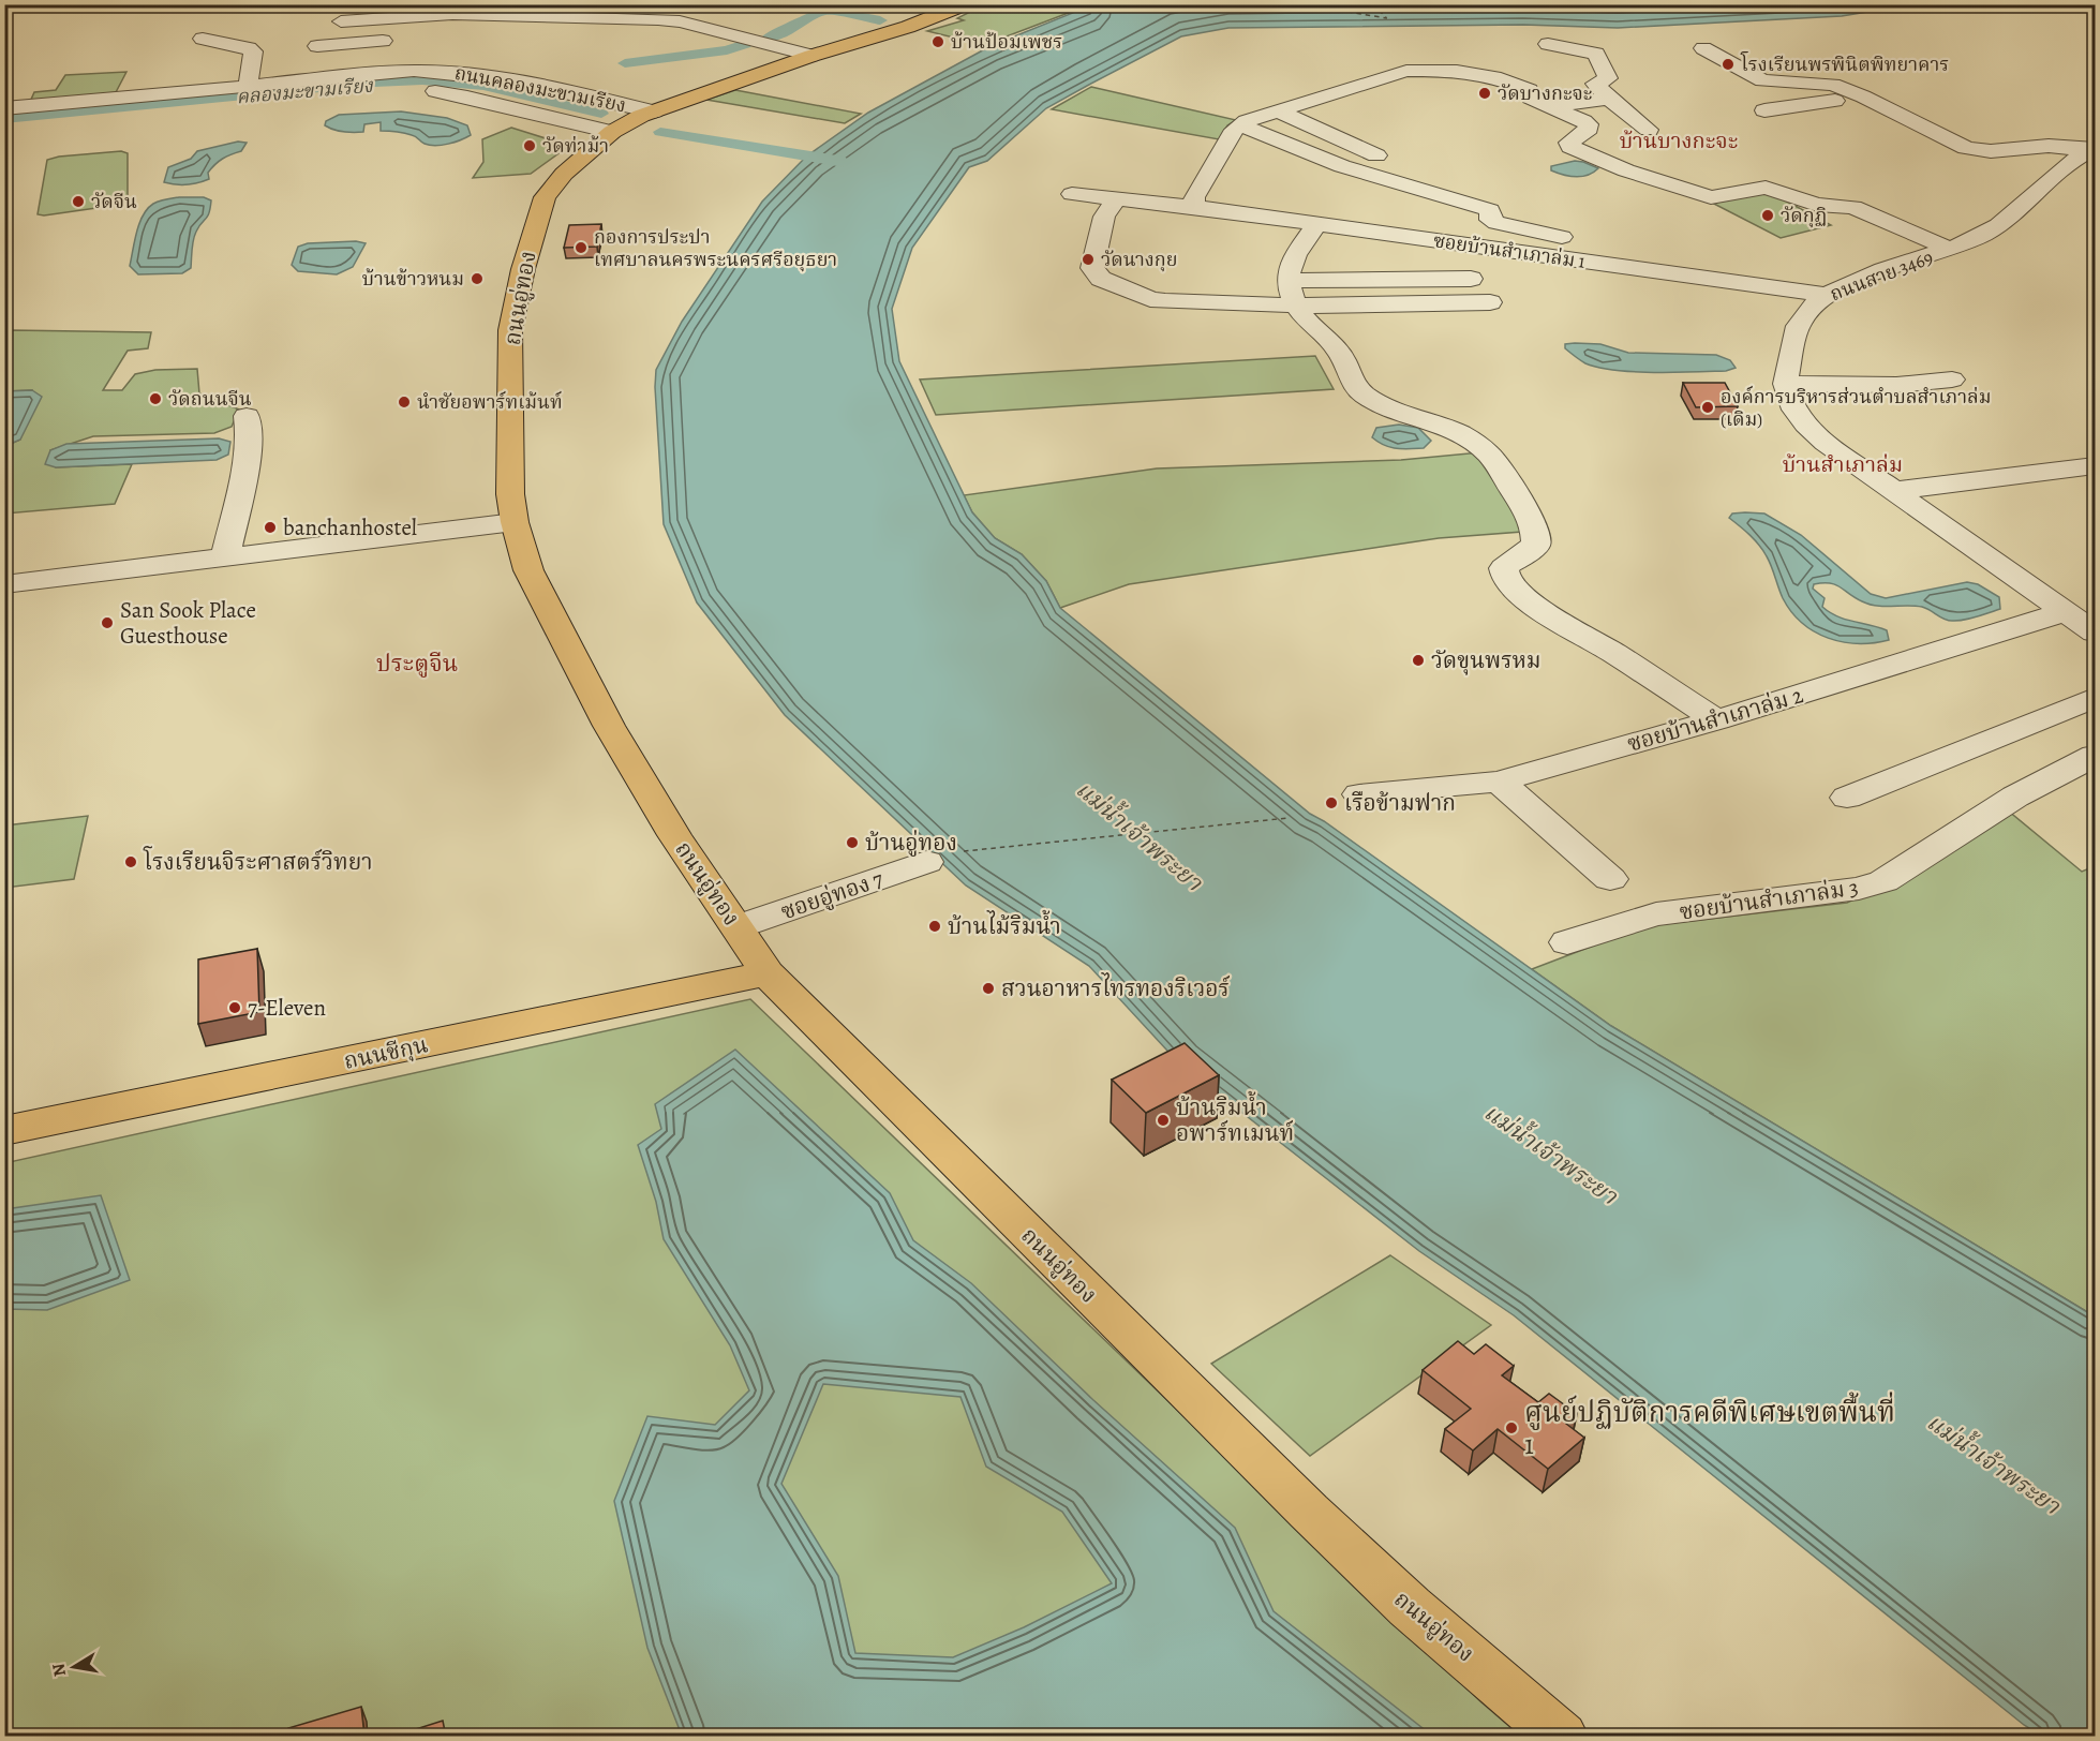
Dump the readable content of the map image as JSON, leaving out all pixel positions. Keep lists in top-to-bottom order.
{
  "streets": {
    "main road": ["ถนนอู่ทอง", "ถนนชีกุน"],
    "street": [
      "ถนนคลองมะขามเรียง",
      "ซอยบ้านสำเภาล่ม 1",
      "ถนนสาย 3469",
      "ซอยบ้านสำเภาล่ม 2",
      "ซอยอู่ทอง 7",
      "ซอยบ้านสำเภาล่ม 3"
    ]
  },
  "crossings": [
    ["ถนนคลองมะขามเรียง", "ถนนอู่ทอง"],
    ["ซอยบ้านสำเภาล่ม 1", "ถนนสาย 3469"],
    ["ถนนอู่ทอง", "ซอยอู่ทอง 7"],
    ["ถนนอู่ทอง", "ถนนชีกุน"]
  ],
  "districts": ["บ้านบางกะจะ", "บ้านสำเภาล่ม", "ประตูจีน"],
  "water": ["คลองมะขามเรียง", "แม่น้ำเจ้าพระยา"],
  "places": [
    "บ้านป้อมเพชร",
    "โรงเรียนพรพินิตพิทยาคาร",
    "วัดบางกะจะ",
    "วัดท่าม้า",
    "วัดจีน",
    "วัดกุฏิ",
    "กองการประปา เทศบาลนครพระนครศรีอยุธยา",
    "วัดนางกุย",
    "บ้านข้าวหนม",
    "วัดถนนจีน",
    "นำชัยอพาร์ทเม้นท์",
    "องค์การบริหารส่วนตำบลสำเภาล่ม (เดิม)",
    "banchanhostel",
    "San Sook Place Guesthouse",
    "วัดขุนพรหม",
    "เรือข้ามฟาก",
    "บ้านอู่ทอง",
    "โรงเรียนจิระศาสตร์วิทยา",
    "บ้านไม้ริมน้ำ",
    "สวนอาหารไทรทองริเวอร์",
    "7-Eleven",
    "บ้านริมน้ำ อพาร์ทเมนท์",
    "ศูนย์ปฏิบัติการคดีพิเศษเขตพื้นที่ 1"
  ],
  "north": "left"
}
